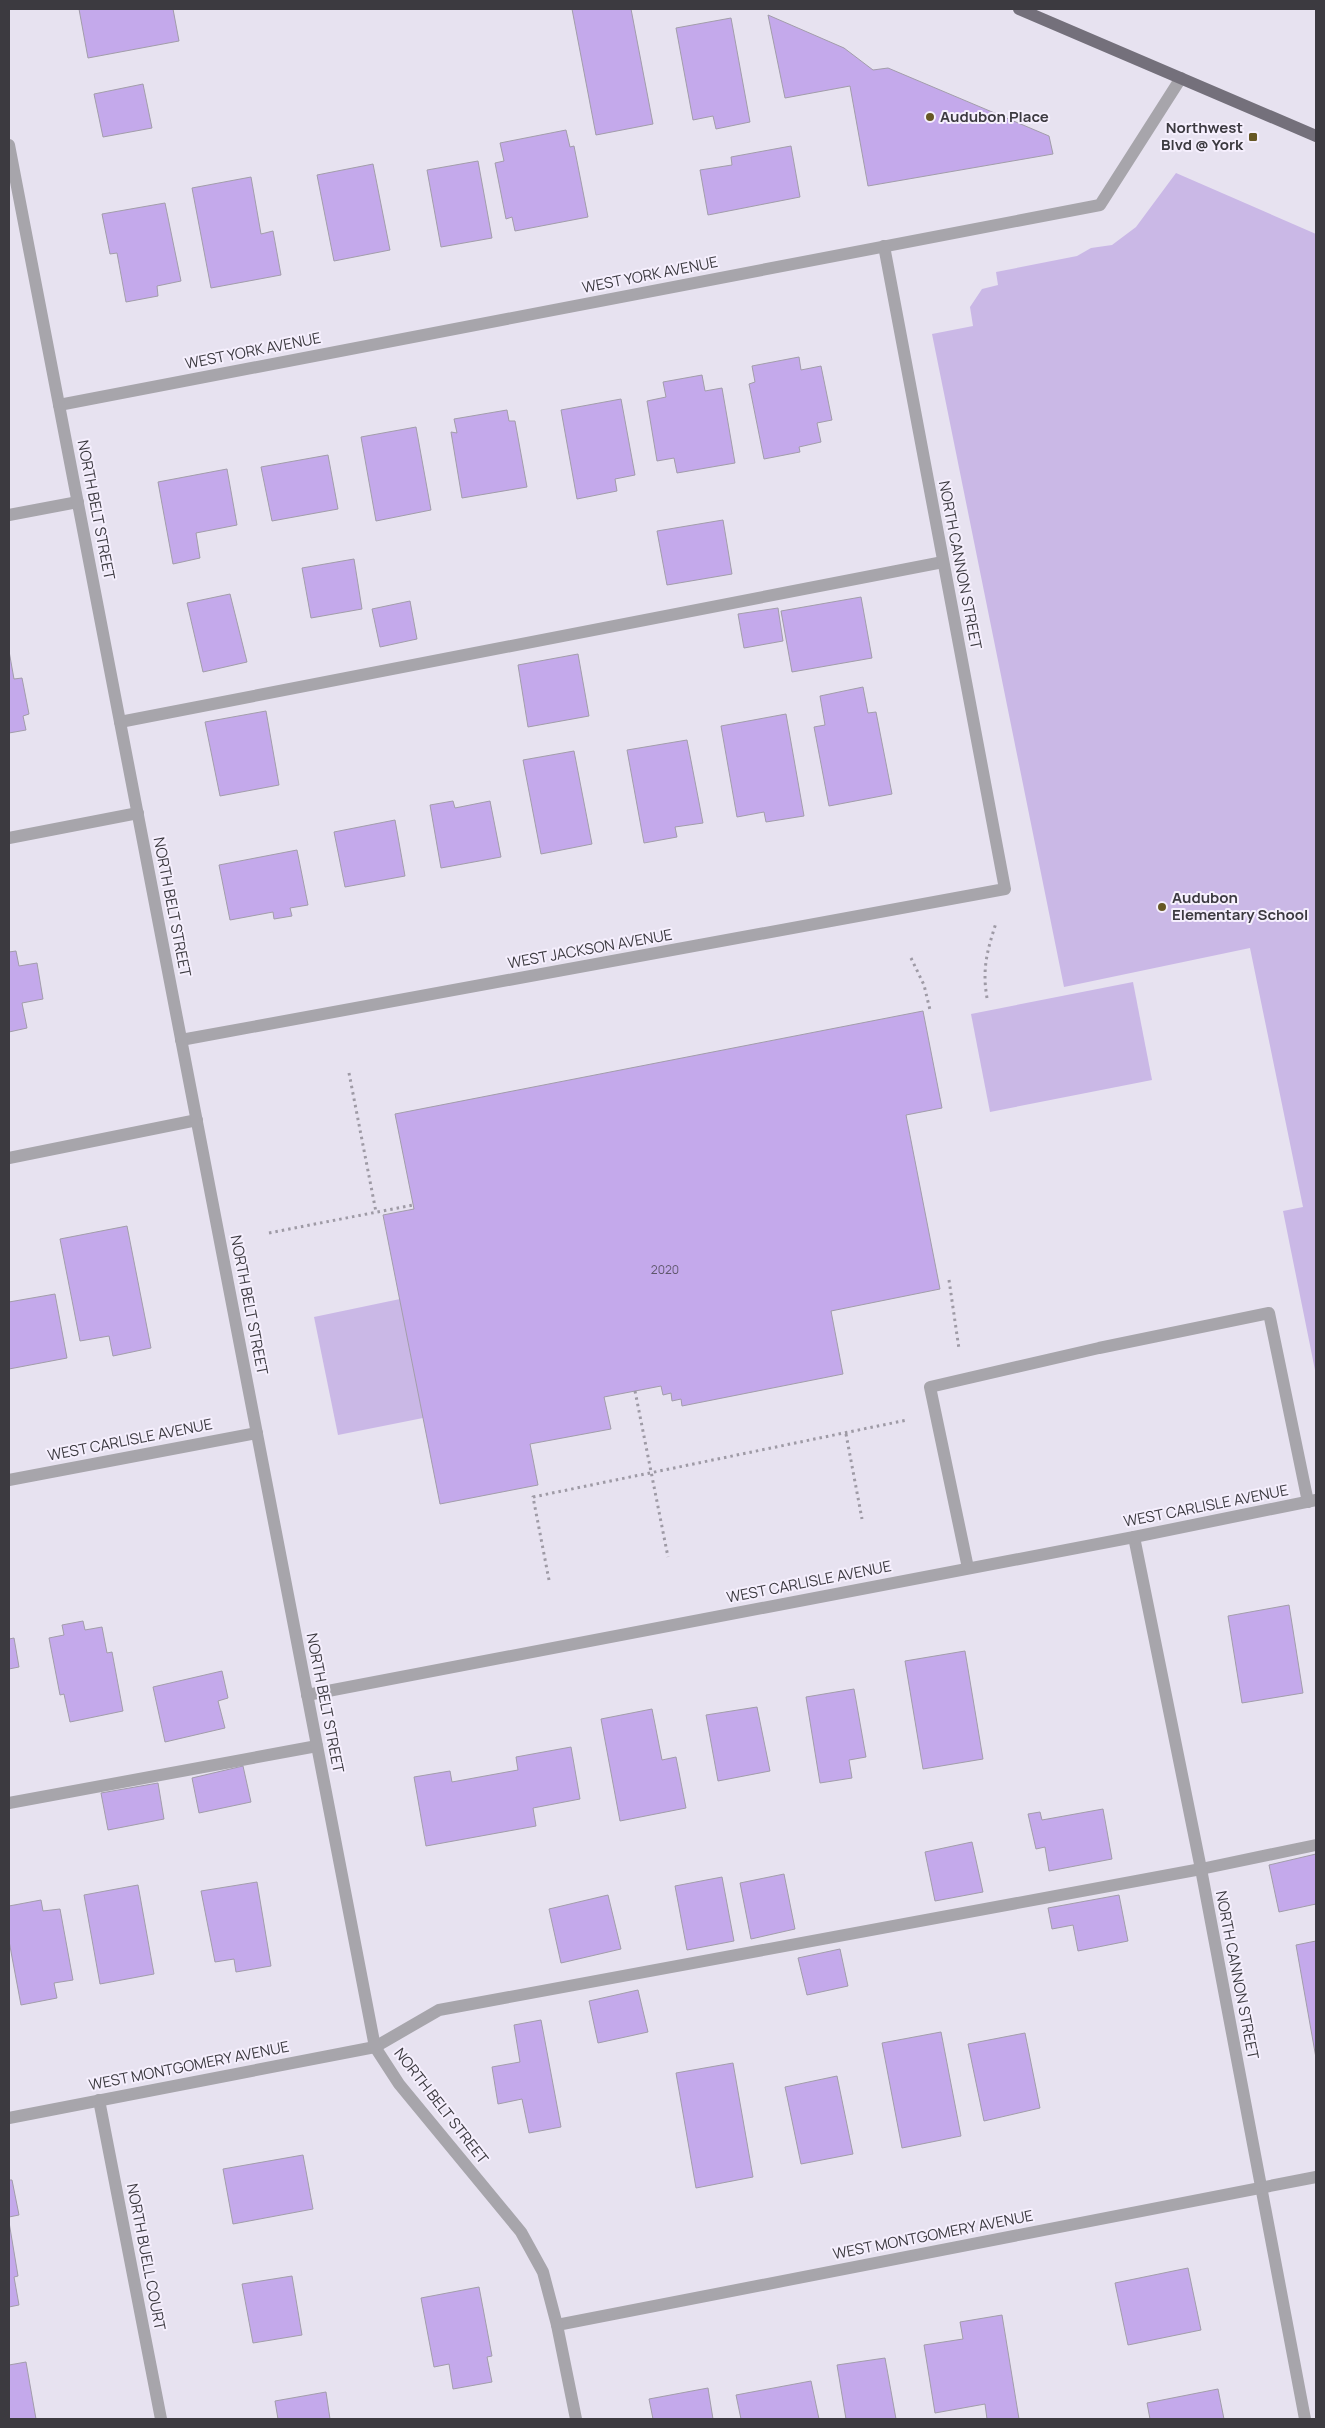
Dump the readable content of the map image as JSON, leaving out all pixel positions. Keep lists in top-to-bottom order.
{
  "streets": {
    "street": [
      "WEST YORK AVENUE",
      "NORTH BELT STREET",
      "NORTH CANNON STREET",
      "WEST JACKSON AVENUE",
      "WEST CARLISLE AVENUE",
      "WEST MONTGOMERY AVENUE",
      "NORTH BUELL COURT"
    ]
  },
  "crossings": [
    ["WEST YORK AVENUE", "NORTH BELT STREET"],
    ["WEST YORK AVENUE", "NORTH CANNON STREET"],
    ["NORTH BELT STREET", "WEST JACKSON AVENUE"],
    ["NORTH BELT STREET", "WEST CARLISLE AVENUE"],
    ["NORTH BELT STREET", "WEST MONTGOMERY AVENUE"],
    ["NORTH CANNON STREET", "WEST JACKSON AVENUE"],
    ["NORTH CANNON STREET", "WEST CARLISLE AVENUE"],
    ["NORTH CANNON STREET", "WEST MONTGOMERY AVENUE"],
    ["WEST MONTGOMERY AVENUE", "NORTH BUELL COURT"]
  ],
  "places": {
    "other": ["Audubon Place", "Audubon Elementary School"],
    "transit": ["Northwest Blvd @ York"]
  },
  "house_numbers": ["2020"]
}
